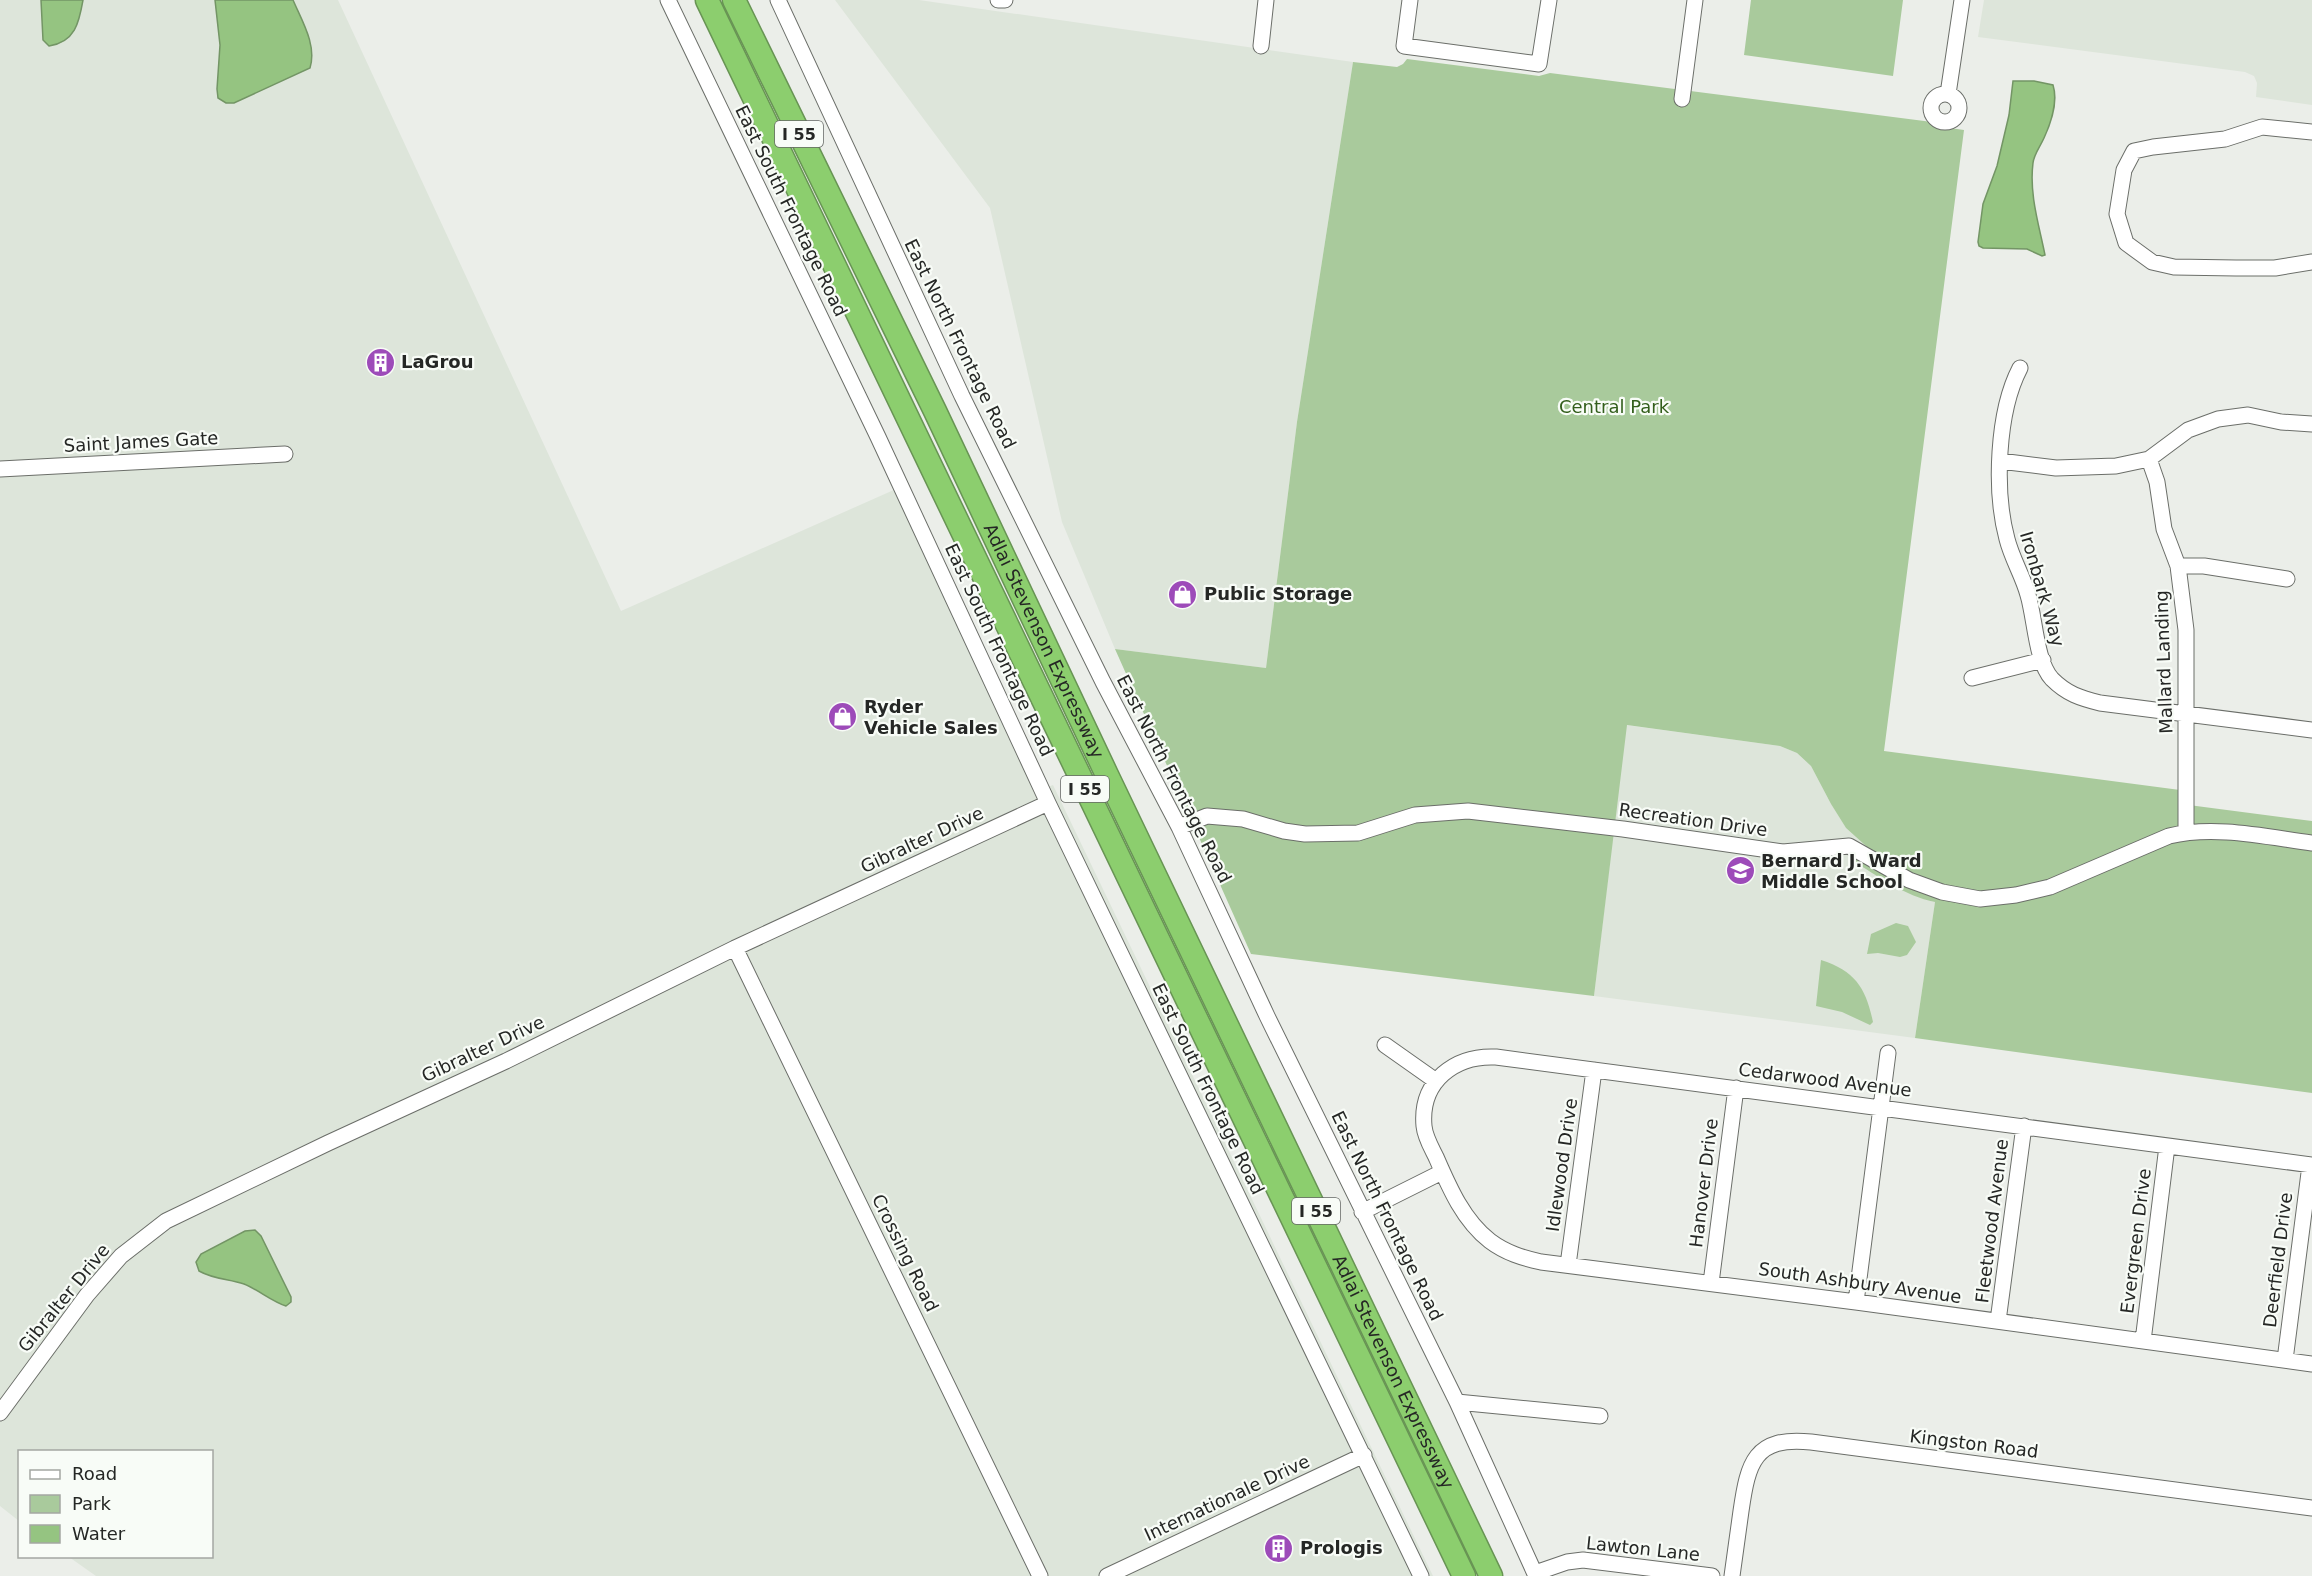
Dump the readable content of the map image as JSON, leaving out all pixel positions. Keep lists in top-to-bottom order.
{
  "streets": {
    "highway": ["I 55", "Adlai Stevenson Expressway"],
    "street": [
      "East South Frontage Road",
      "East North Frontage Road",
      "Saint James Gate",
      "Ironbark Way",
      "Mallard Landing",
      "Recreation Drive",
      "Gibralter Drive",
      "Cedarwood Avenue",
      "Idlewood Drive",
      "Hanover Drive",
      "Fleetwood Avenue",
      "Evergreen Drive",
      "Crossing Road",
      "Deerfield Drive",
      "South Ashbury Avenue",
      "Kingston Road",
      "Internationale Drive",
      "Lawton Lane"
    ]
  },
  "crossings": [
    ["East South Frontage Road", "Gibralter Drive"],
    ["East South Frontage Road", "Internationale Drive"],
    ["East North Frontage Road", "Recreation Drive"],
    ["East North Frontage Road", "Lawton Lane"],
    ["Ironbark Way", "Mallard Landing"],
    ["Mallard Landing", "Recreation Drive"],
    ["Gibralter Drive", "Crossing Road"],
    ["Cedarwood Avenue", "Idlewood Drive"],
    ["Cedarwood Avenue", "Hanover Drive"],
    ["Cedarwood Avenue", "Fleetwood Avenue"],
    ["Cedarwood Avenue", "Evergreen Drive"],
    ["Cedarwood Avenue", "Deerfield Drive"],
    ["Idlewood Drive", "South Ashbury Avenue"],
    ["Hanover Drive", "South Ashbury Avenue"],
    ["Fleetwood Avenue", "South Ashbury Avenue"],
    ["Evergreen Drive", "South Ashbury Avenue"],
    ["Deerfield Drive", "South Ashbury Avenue"]
  ],
  "parks": ["Central Park"],
  "places": {
    "building": ["LaGrou", "Prologis"],
    "shop": ["Public Storage", "Ryder Vehicle Sales"],
    "school or university": ["Bernard J. Ward Middle School"]
  },
  "legend": ["Road", "Park", "Water"]
}
